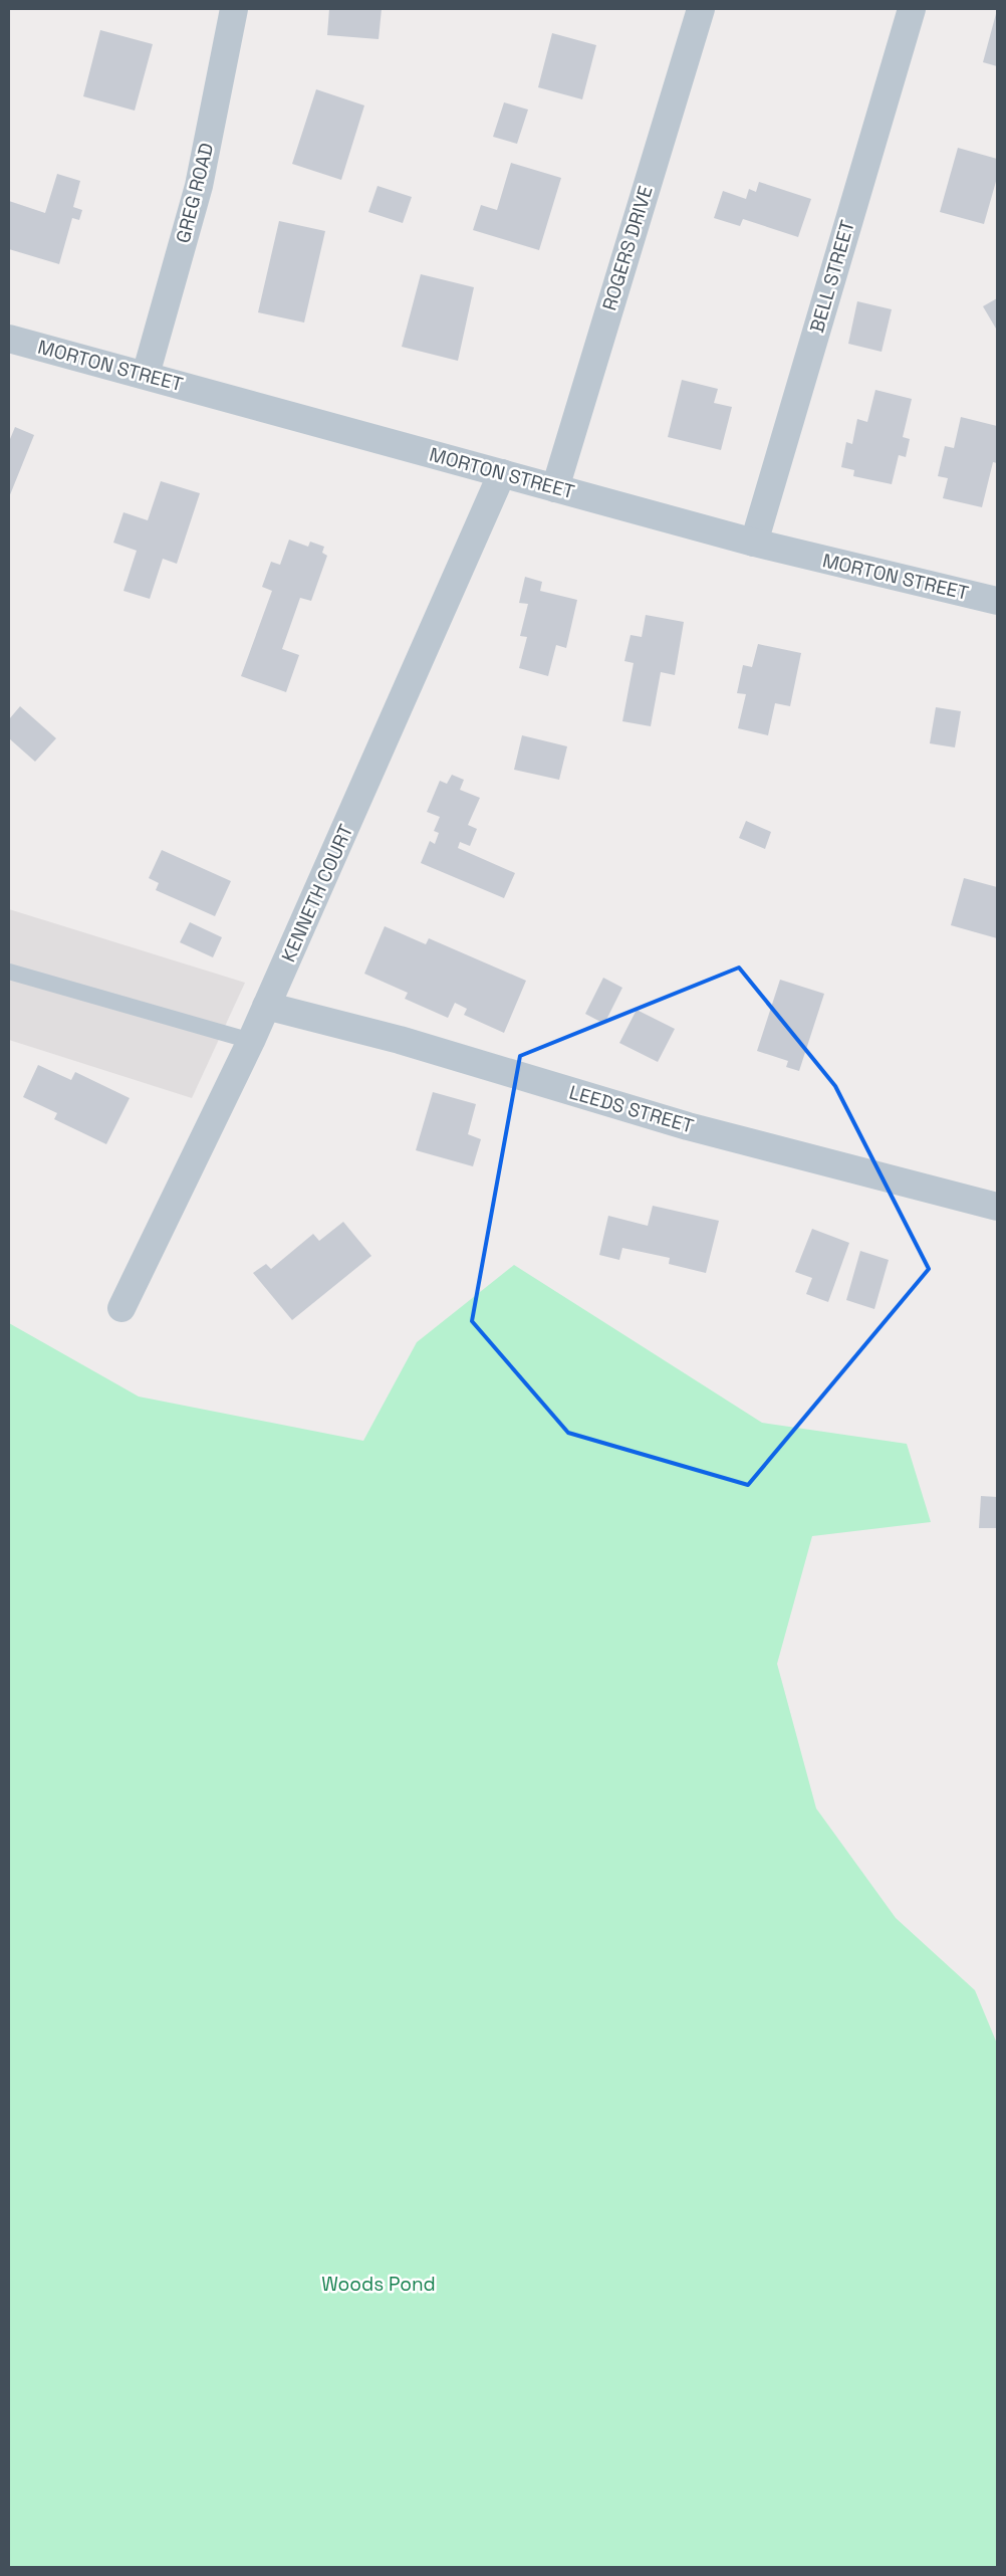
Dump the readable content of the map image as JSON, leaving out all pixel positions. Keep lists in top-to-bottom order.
{
  "streets": {
    "street": [
      "GREG ROAD",
      "ROGERS DRIVE",
      "BELL STREET",
      "MORTON STREET",
      "KENNETH COURT",
      "LEEDS STREET"
    ]
  },
  "crossings": [
    ["GREG ROAD", "MORTON STREET"],
    ["ROGERS DRIVE", "MORTON STREET"],
    ["BELL STREET", "MORTON STREET"],
    ["MORTON STREET", "KENNETH COURT"],
    ["KENNETH COURT", "LEEDS STREET"]
  ],
  "parks": ["Woods Pond"]
}
